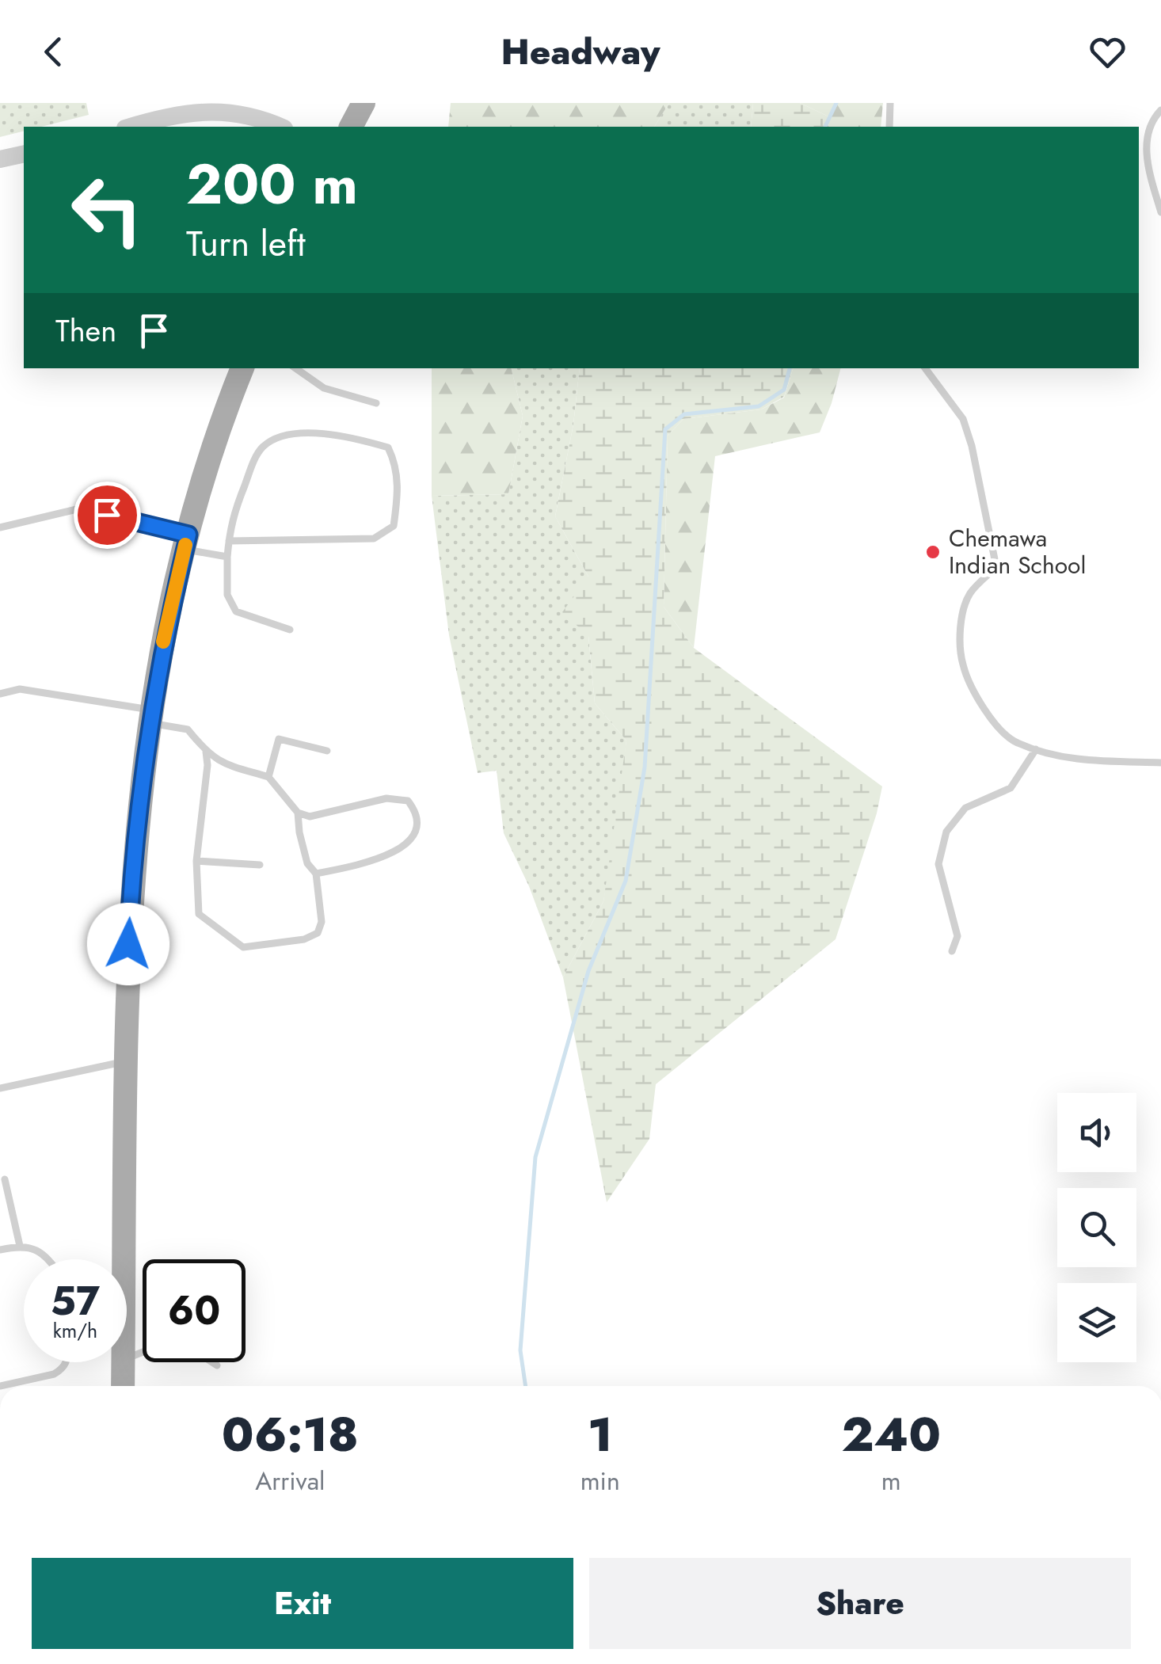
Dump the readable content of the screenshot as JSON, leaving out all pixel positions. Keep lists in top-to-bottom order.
{
  "places": ["Chemawa Indian School"],
  "page": {
    "header": "Headway",
    "turn": ["200 m", "Turn left"],
    "then": "Then",
    "speed": "57 km/h",
    "limit": "60",
    "eta": [
      "06:18",
      "Arrival",
      "1",
      "min",
      "240",
      "m"
    ],
    "buttons": ["Exit", "Share"]
  }
}
